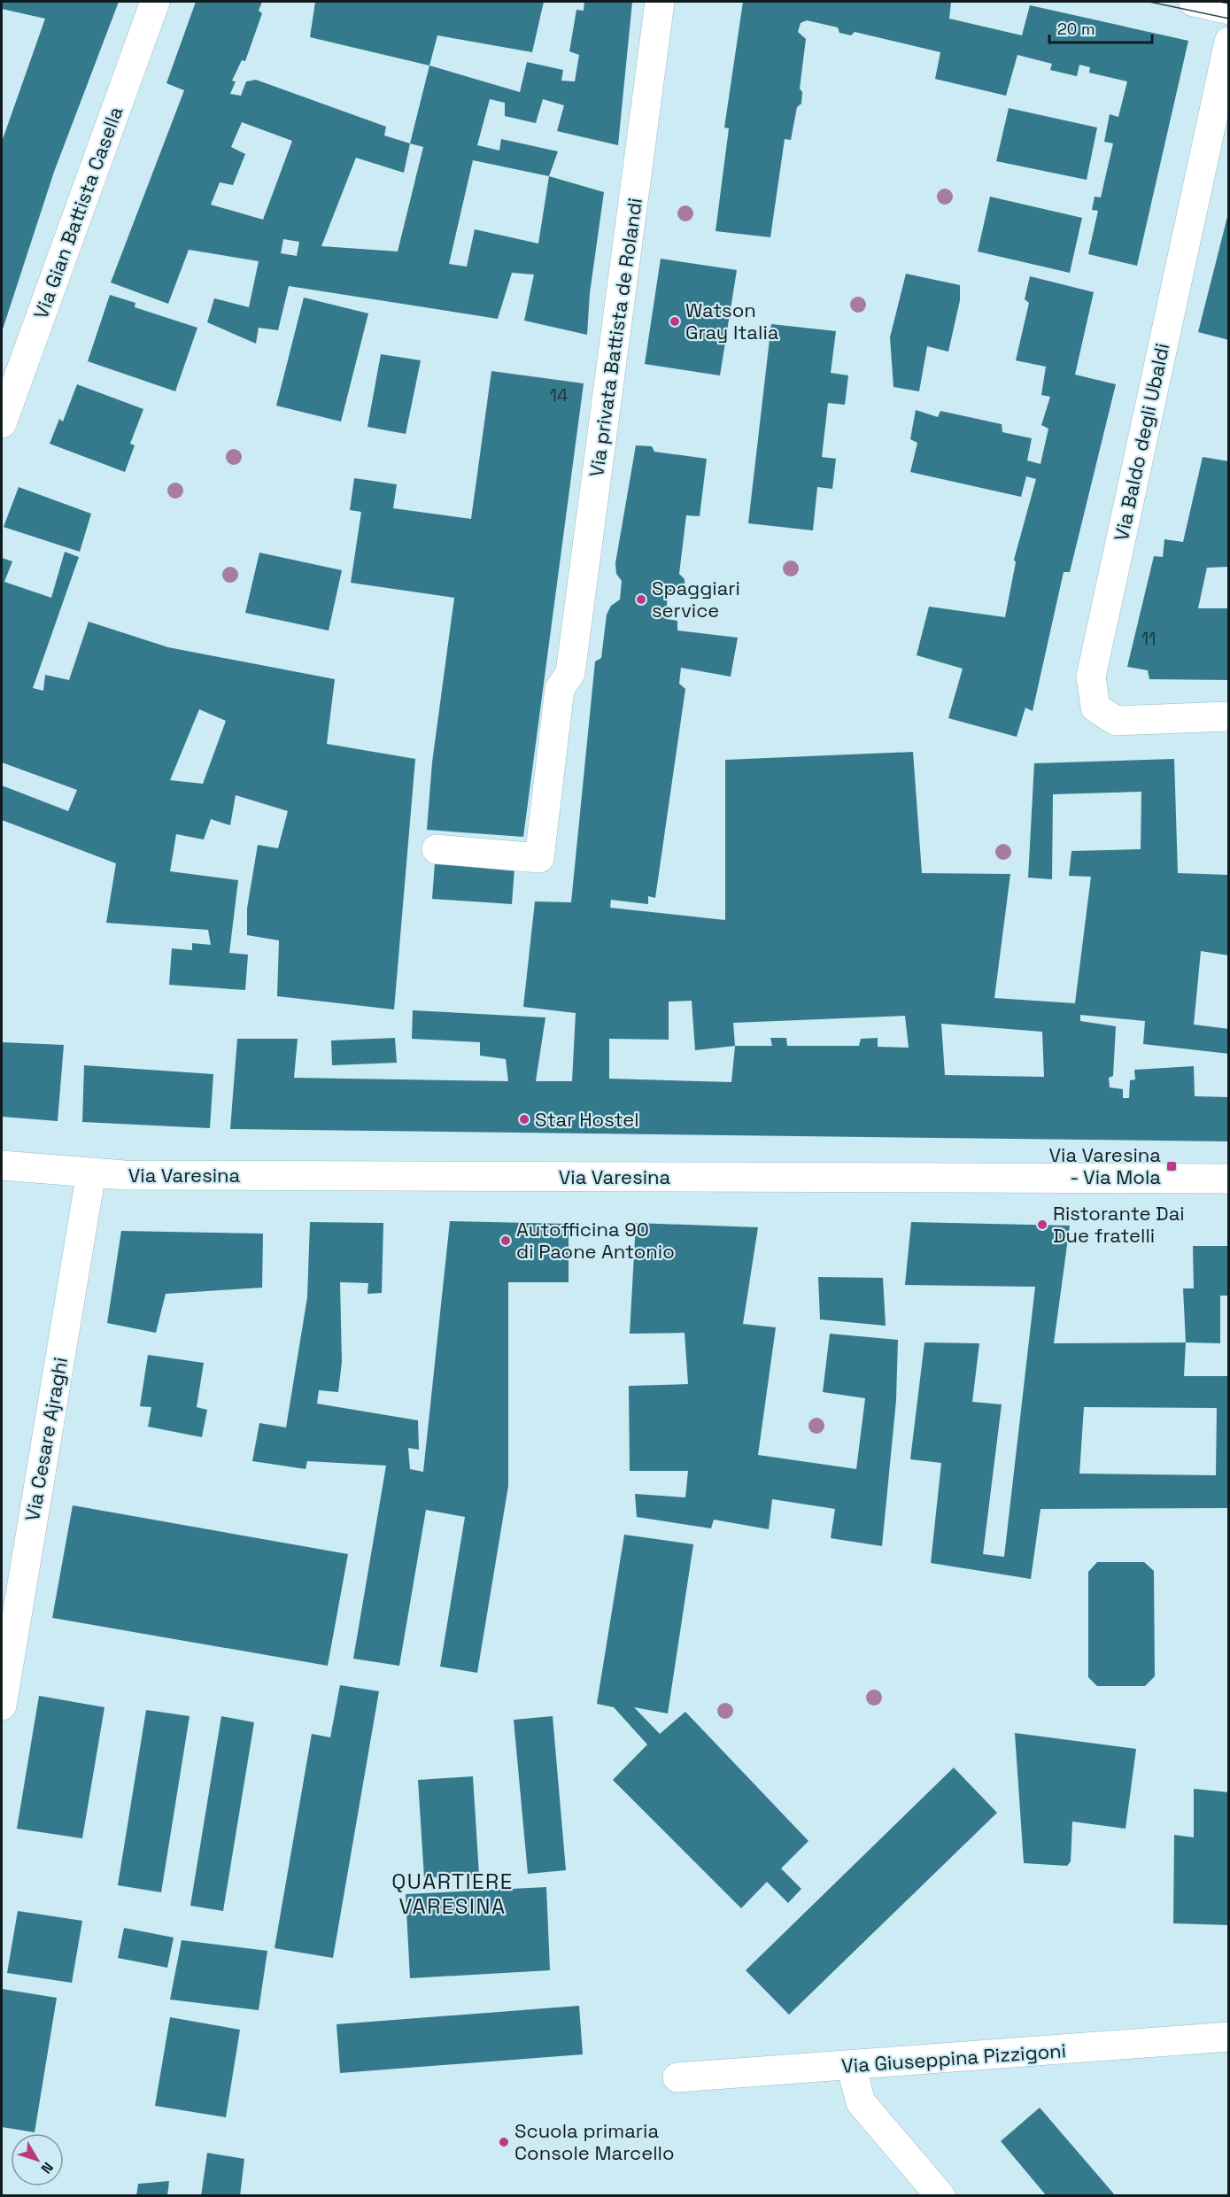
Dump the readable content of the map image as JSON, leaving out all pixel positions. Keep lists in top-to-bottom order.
{
  "streets": {
    "street": [
      "Via Gian Battista Casella",
      "Via privata Battista de Rolandi",
      "Via Baldo degli Ubaldi",
      "Via Varesina",
      "Via Cesare Ajraghi",
      "Via Giuseppina Pizzigoni"
    ]
  },
  "crossings": [
    ["Via Varesina", "Via Cesare Ajraghi"]
  ],
  "districts": ["QUARTIERE VARESINA"],
  "places": {
    "other": [
      "Watson Gray Italia",
      "Spaggiari service",
      "Star Hostel",
      "Ristorante Dai Due fratelli",
      "Autofficina 90 di Paone Antonio",
      "Scuola primaria Console Marcello"
    ],
    "transit": ["Via Varesina - Via Mola"]
  },
  "house_numbers": ["14", "11"],
  "scale_bar": "20 m",
  "north": "bottom right"
}
